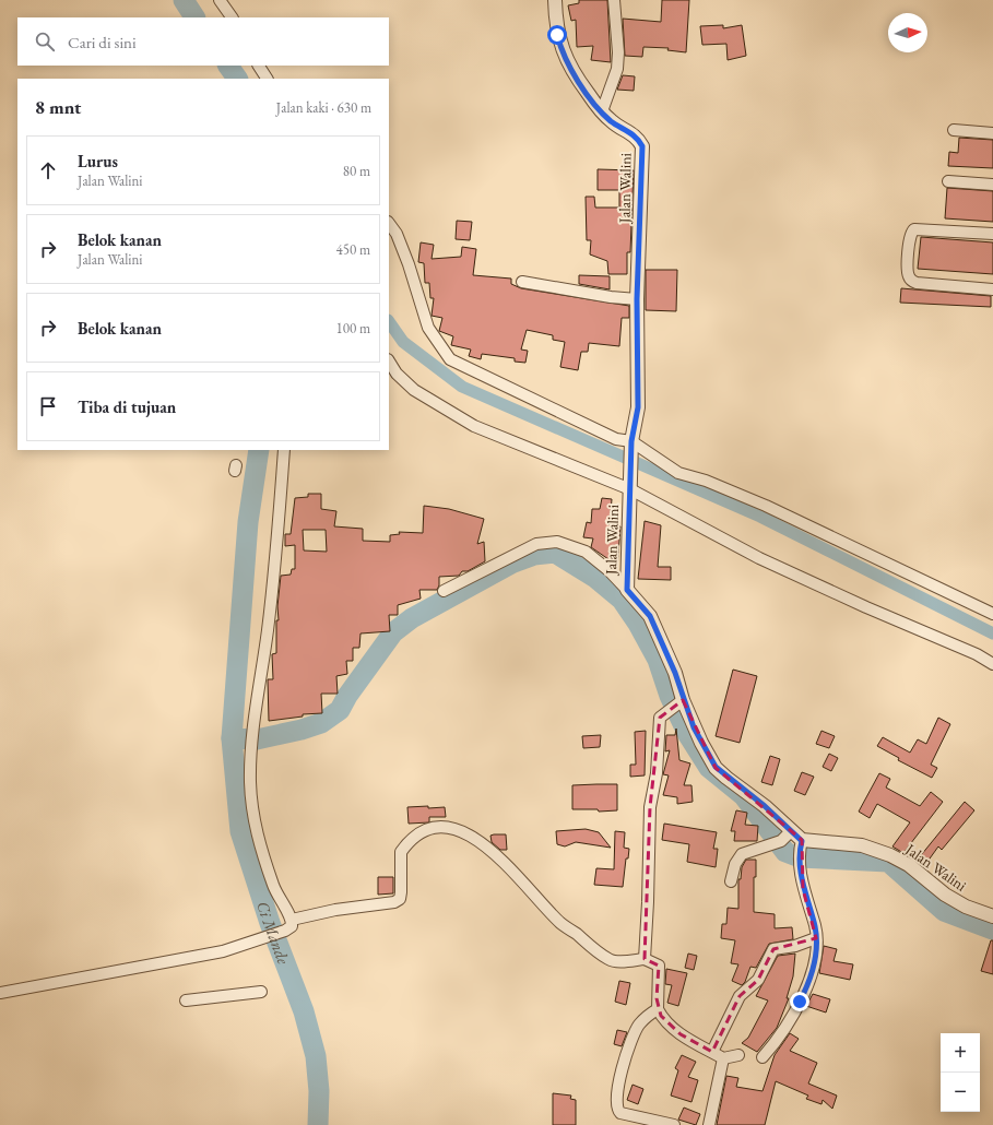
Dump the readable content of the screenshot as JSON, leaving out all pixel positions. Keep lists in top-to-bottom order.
{
  "streets": {
    "street": ["Jalan Walini"]
  },
  "water": ["Ci Mande"],
  "north": "right",
  "page": {
    "search": "Cari di sini",
    "heading": ["8 mnt", "Jalan kaki · 630 m"],
    "list": [
      ["Lurus", "Jalan Walini", "80 m"],
      ["Belok kanan", "Jalan Walini", "450 m"],
      ["Belok kanan", "100 m"],
      "Tiba di tujuan"
    ],
    "map_buttons": ["+", "−"]
  }
}
